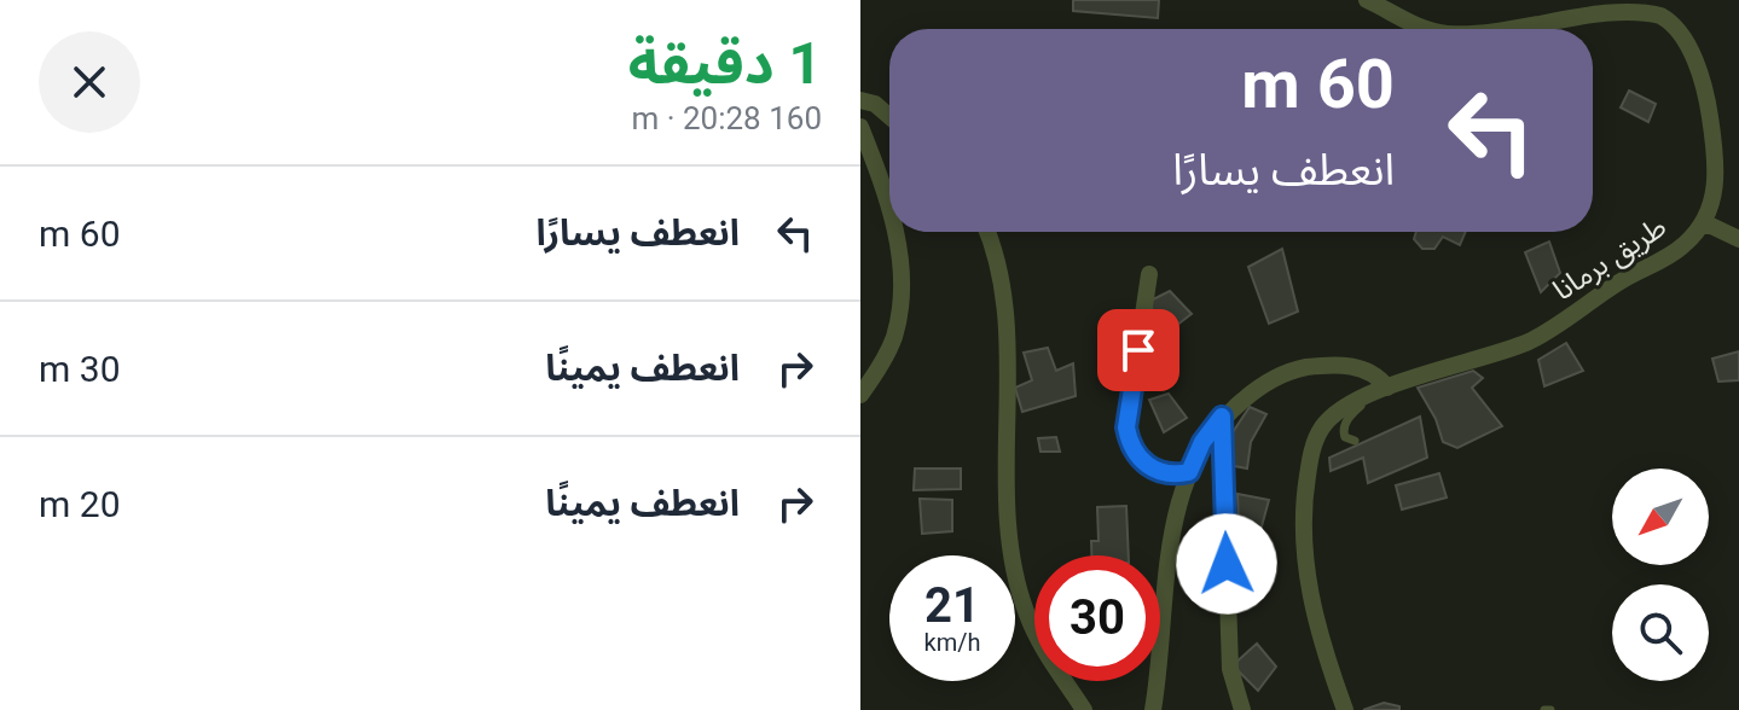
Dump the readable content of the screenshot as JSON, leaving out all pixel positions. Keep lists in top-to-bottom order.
{
  "streets": {
    "street": ["طريق برمانا"]
  },
  "north": "bottom left",
  "page": {
    "heading": ["1 دقيقة", "160 m · 20:28"],
    "turn": ["60 m", "انعطف يسارًا"],
    "list": [
      {
        "name": "انعطف يسارًا",
        "value": "60 m"
      },
      {
        "name": "انعطف يمينًا",
        "value": "30 m"
      },
      {
        "name": "انعطف يمينًا",
        "value": "20 m"
      }
    ],
    "speed": "21 km/h",
    "limit": "30"
  }
}
